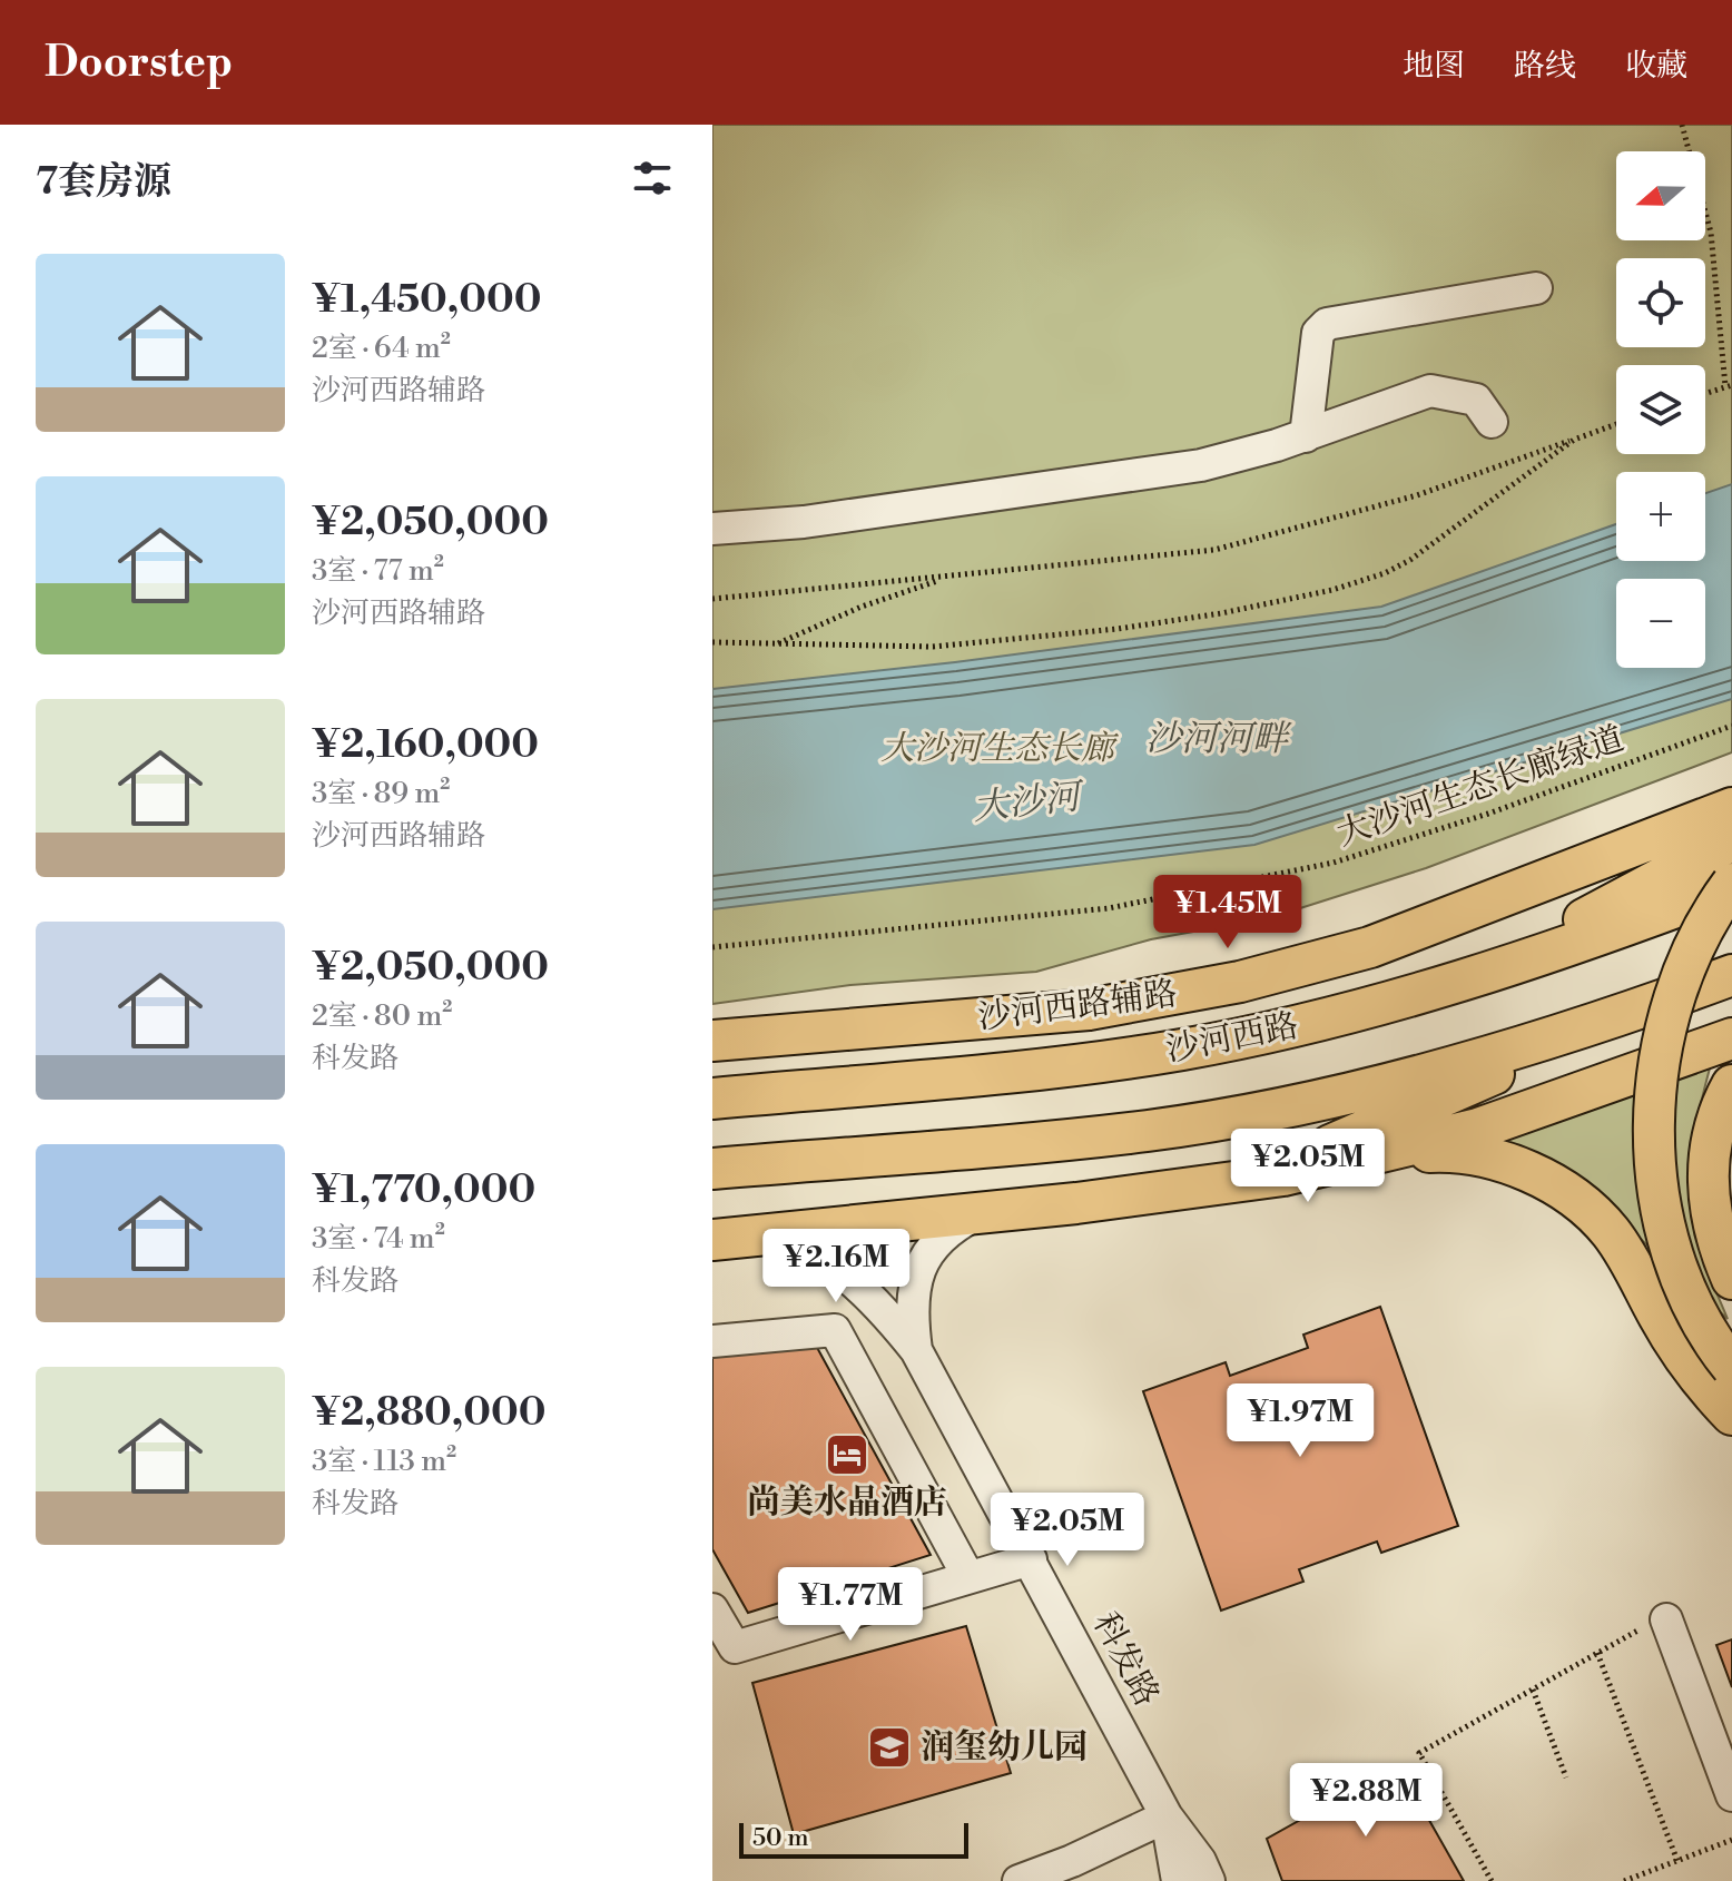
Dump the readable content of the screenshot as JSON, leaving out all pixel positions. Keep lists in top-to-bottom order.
{
  "streets": {
    "main road": ["沙河西路辅路", "沙河西路"],
    "street": ["科发路"],
    "path": ["大沙河生态长廊绿道"]
  },
  "water": ["沙河河畔", "大沙河"],
  "parks": ["大沙河生态长廊"],
  "places": {
    "hotel": ["尚美水晶酒店"],
    "school or university": ["润玺幼儿园"]
  },
  "scale_bar": "50 m",
  "north": "left",
  "page": {
    "header": "Doorstep",
    "nav": ["地图", "路线", "收藏"],
    "heading": "7套房源",
    "map_buttons": ["+", "−"],
    "list": [
      {
        "name": "¥1,450,000",
        "note": "2室 · 64 m² · 沙河西路辅路"
      },
      {
        "name": "¥2,050,000",
        "note": "3室 · 77 m² · 沙河西路辅路"
      },
      {
        "name": "¥2,160,000",
        "note": "3室 · 89 m² · 沙河西路辅路"
      },
      {
        "name": "¥2,050,000",
        "note": "2室 · 80 m² · 科发路"
      },
      {
        "name": "¥1,770,000",
        "note": "3室 · 74 m² · 科发路"
      },
      {
        "name": "¥2,880,000",
        "note": "3室 · 113 m² · 科发路"
      }
    ],
    "price": [
      "¥1.45M",
      "¥2.05M",
      "¥2.16M",
      "¥1.97M",
      "¥2.05M",
      "¥1.77M",
      "¥2.88M"
    ],
    "scale": "50 m"
  }
}
